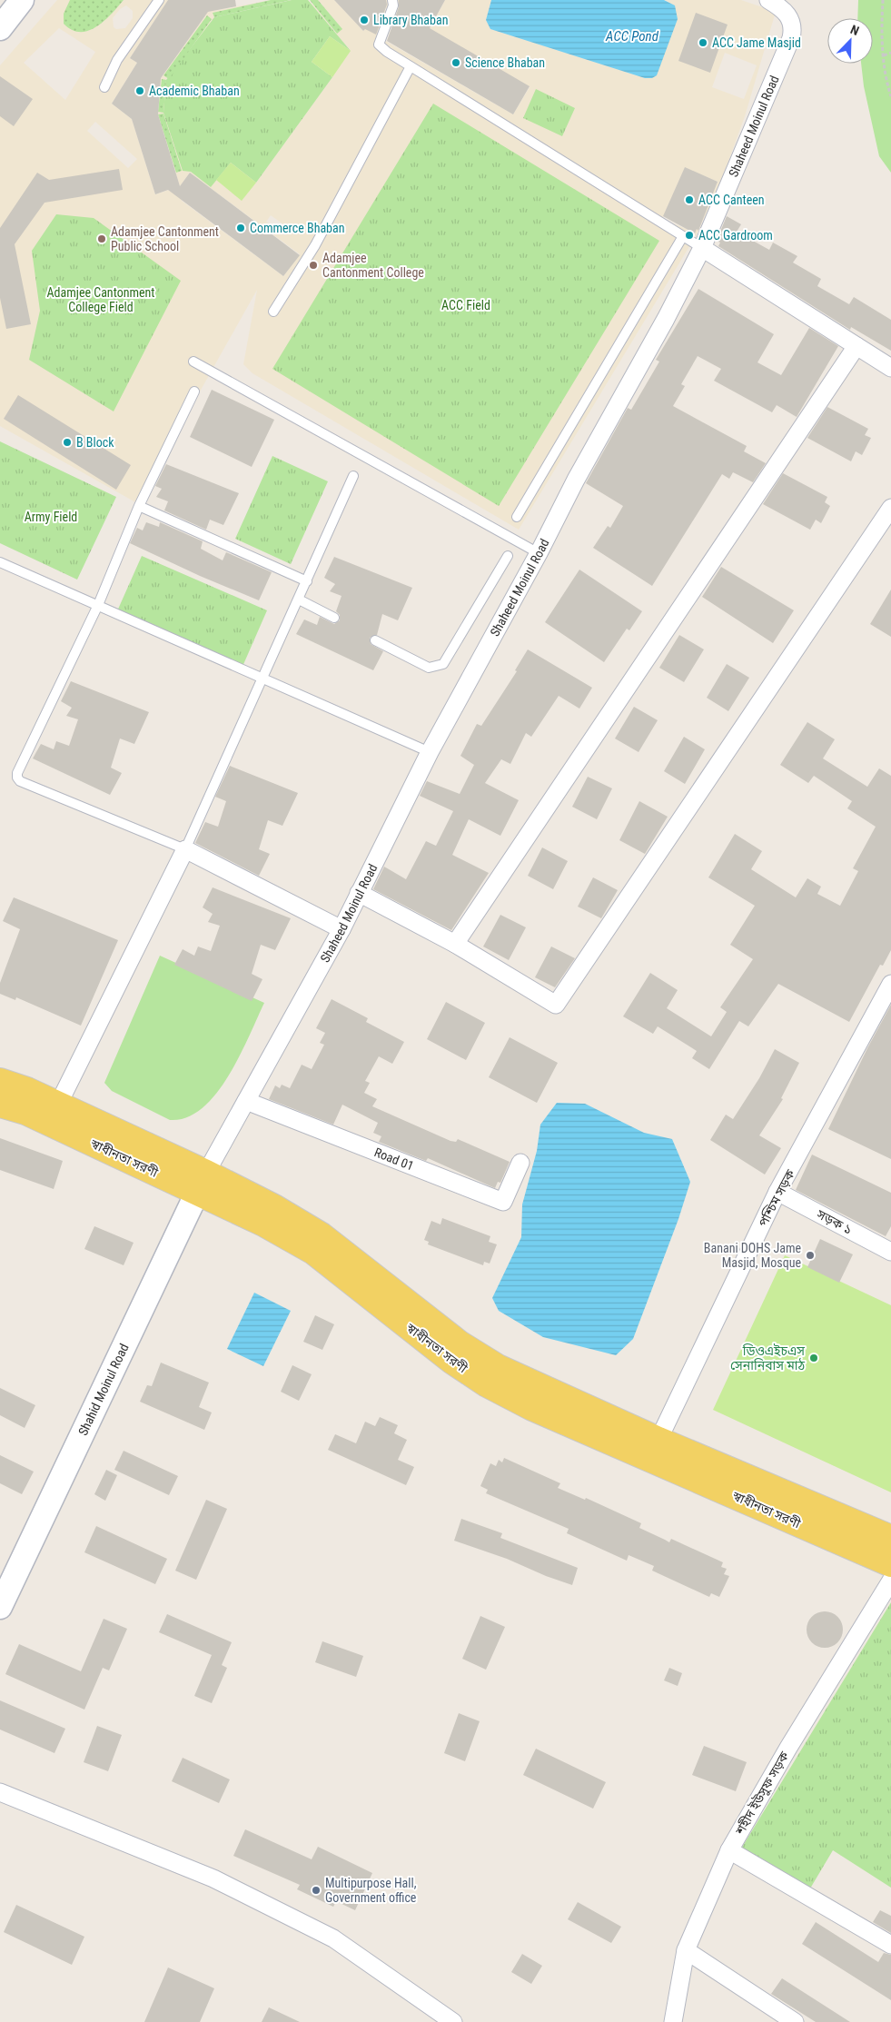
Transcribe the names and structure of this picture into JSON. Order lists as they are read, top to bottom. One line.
{"streets":{"main road":["স্বাধীনতা সরণী"],"street":["Shaheed Moinul Road","Road 01","পশ্চিম সড়ক","সড়ক ১","Shahid Moinul Road","শহীদ ইউসুফ সড়ক"]},"crossings":[["Shaheed Moinul Road","স্বাধীনতা সরণী"],["Shaheed Moinul Road","Road 01"],["Shaheed Moinul Road","Shahid Moinul Road"],["স্বাধীনতা সরণী","পশ্চিম সড়ক"],["স্বাধীনতা সরণী","Shahid Moinul Road"],["পশ্চিম সড়ক","সড়ক ১"]],"water":["ACC Pond"],"parks":["Adamjee Cantonment College Field","ACC Field","Army Field"],"places":["Library Bhaban","ACC Jame Masjid","Science Bhaban","Academic Bhaban","ACC Canteen","Commerce Bhaban","ACC Gardroom","Adamjee Cantonment Public School","Adamjee Cantonment College","B Block","Banani DOHS Jame Masjid, Mosque","ডিওএইচএস সেনানিবাস মাঠ","Multipurpose Hall, Government office"],"north":"top right"}
